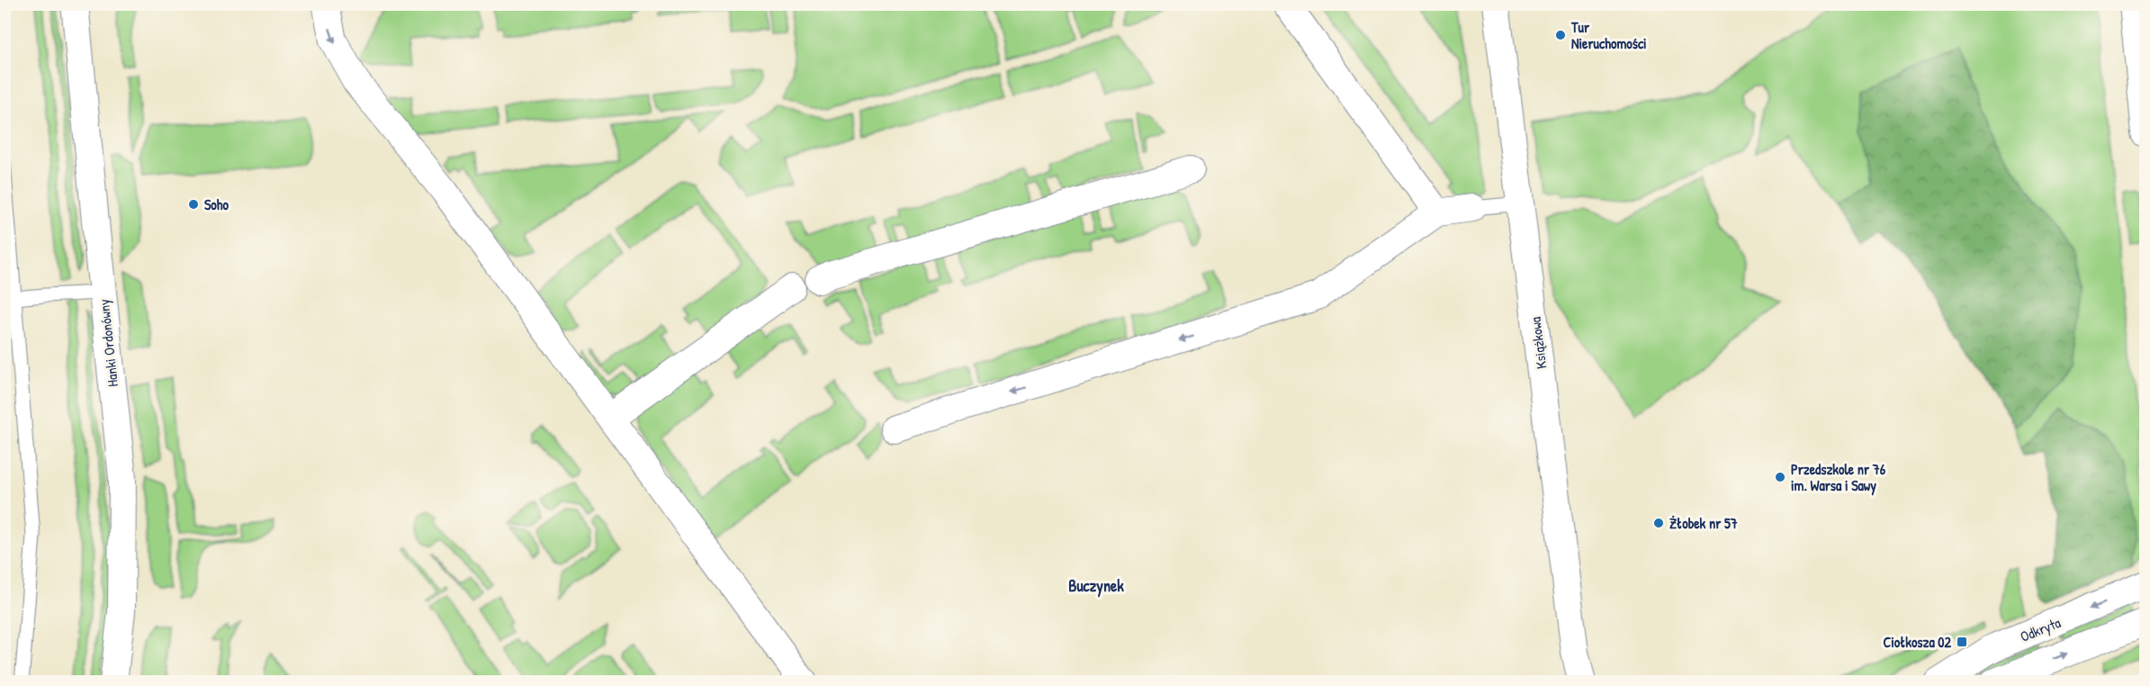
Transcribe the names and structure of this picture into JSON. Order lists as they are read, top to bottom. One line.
{"streets":{"street":["Hanki Ordonówny","Książkowa","Odkryta"]},"districts":["Buczynek"],"places":{"other":["Tur Nieruchomości","Soho","Przedszkole nr 76 im. Warsa i Sawy","Żłobek nr 57"],"transit":["Ciołkosza 02"]}}
